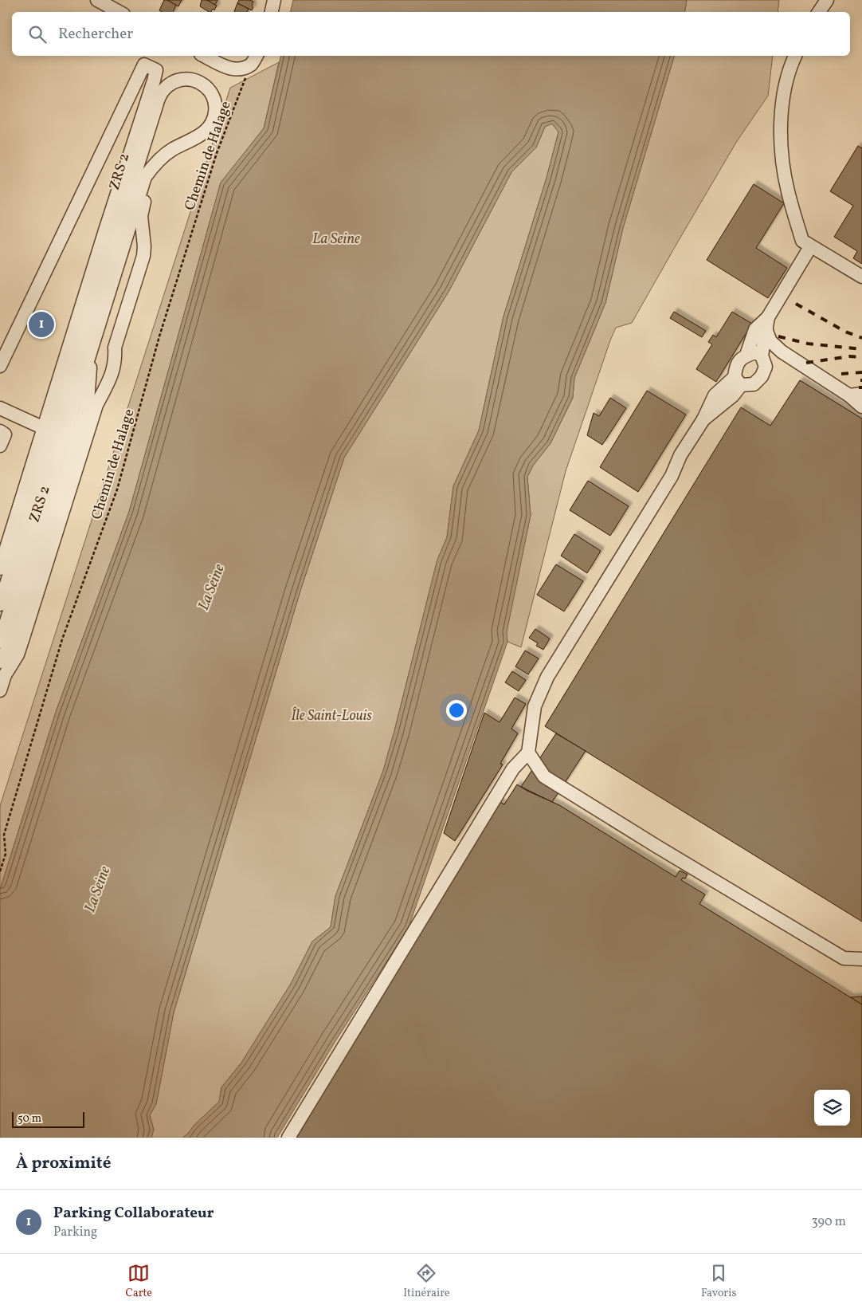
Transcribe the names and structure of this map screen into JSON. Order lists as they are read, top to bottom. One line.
{"streets":{"street":["ZRS 2"],"path":["Chemin de Halage"]},"water":["La Seine"],"parks":["Île Saint-Louis"],"scale_bar":"50 m","page":{"search":"Rechercher","pins":"1","scale":"50 m","heading":"À proximité","list":[{"mark":"1","name":"Parking Collaborateur","note":"Parking","value":"390 m"}],"nav":["Carte","Itinéraire","Favoris"]}}
